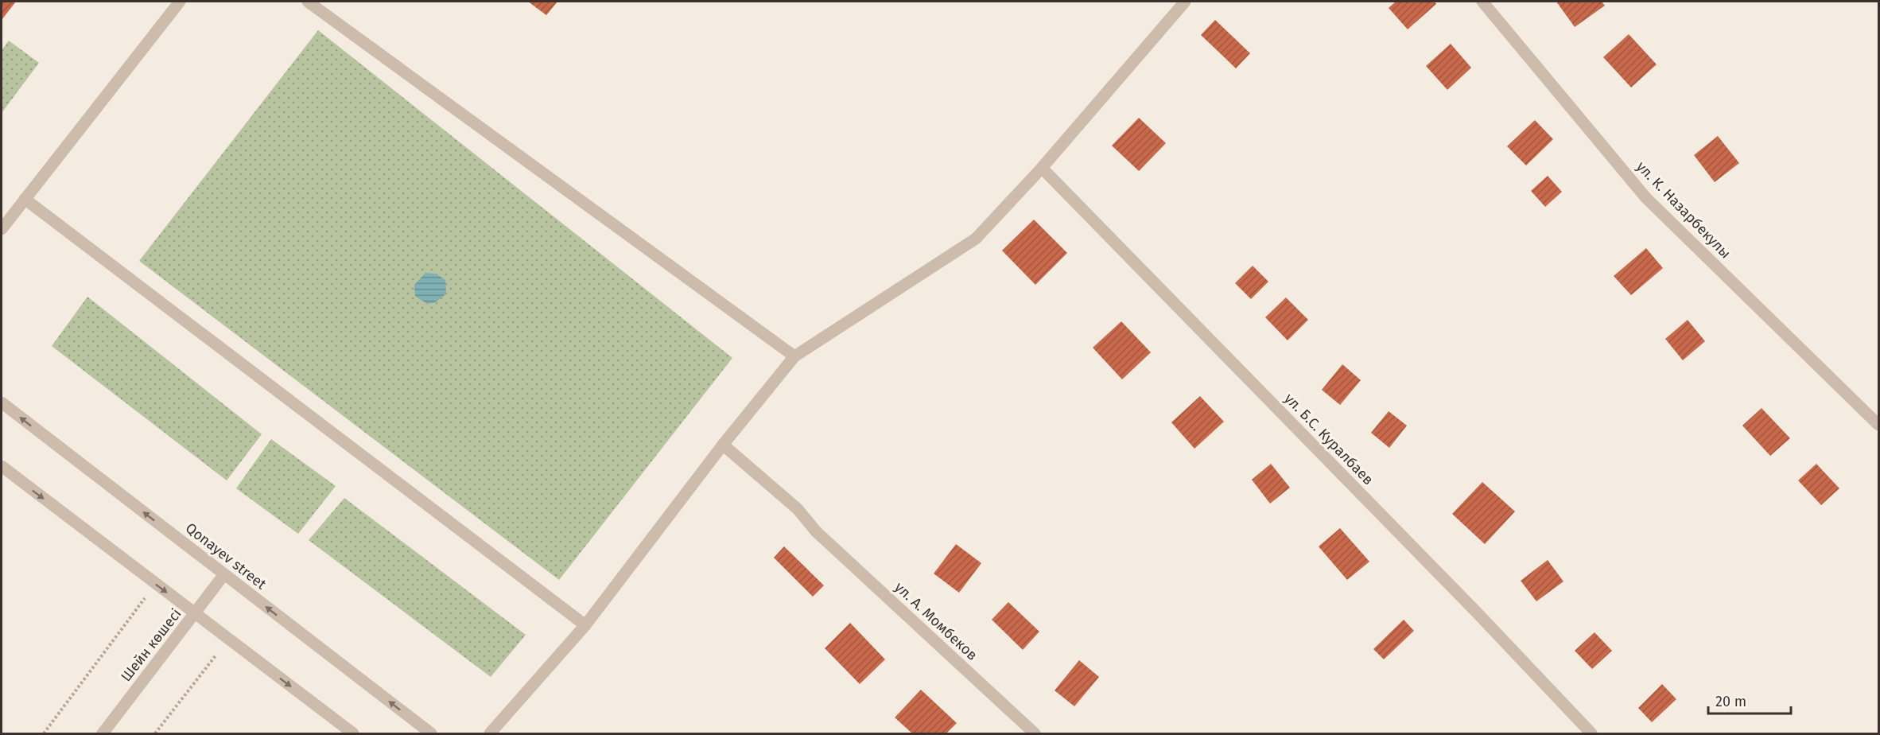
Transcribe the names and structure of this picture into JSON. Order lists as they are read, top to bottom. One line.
{"streets":{"street":["ул. К. Назарбекулы","ул. Б.С. Куралбаев","Qonayev street","ул. А. Момбеков","Шейн көшесі"]},"crossings":[["Qonayev street","Шейн көшесі"]],"scale_bar":"20 m"}
